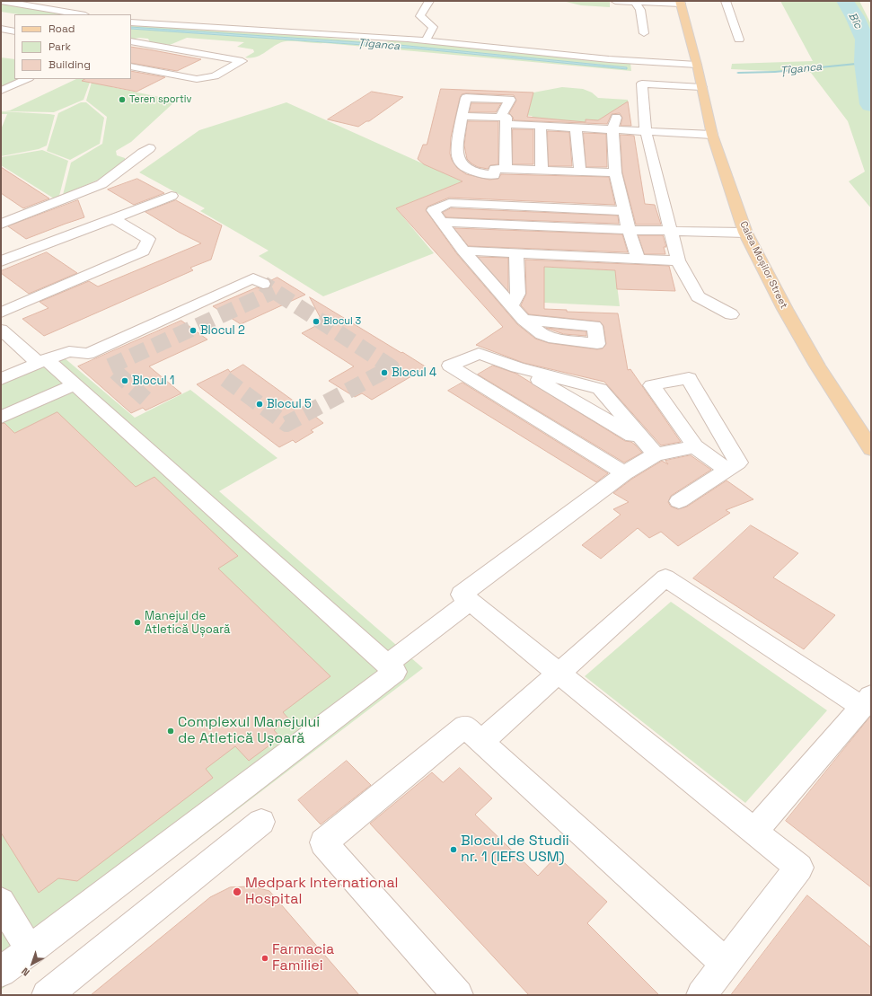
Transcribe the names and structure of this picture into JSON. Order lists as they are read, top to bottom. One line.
{"streets":{"main road":["Calea Moșilor Street"]},"water":["Bîc","Țîganca"],"places":["Teren sportiv","Blocul 3","Blocul 2","Blocul 4","Blocul 1","Blocul 5","Manejul de Atletică Ușoară","Complexul Manejului de Atletică Ușoară","Blocul de Studii nr. 1 (IEFS USM)","Medpark International Hospital","Farmacia Familiei"],"legend":["Road","Park","Building"],"north":"bottom left"}
